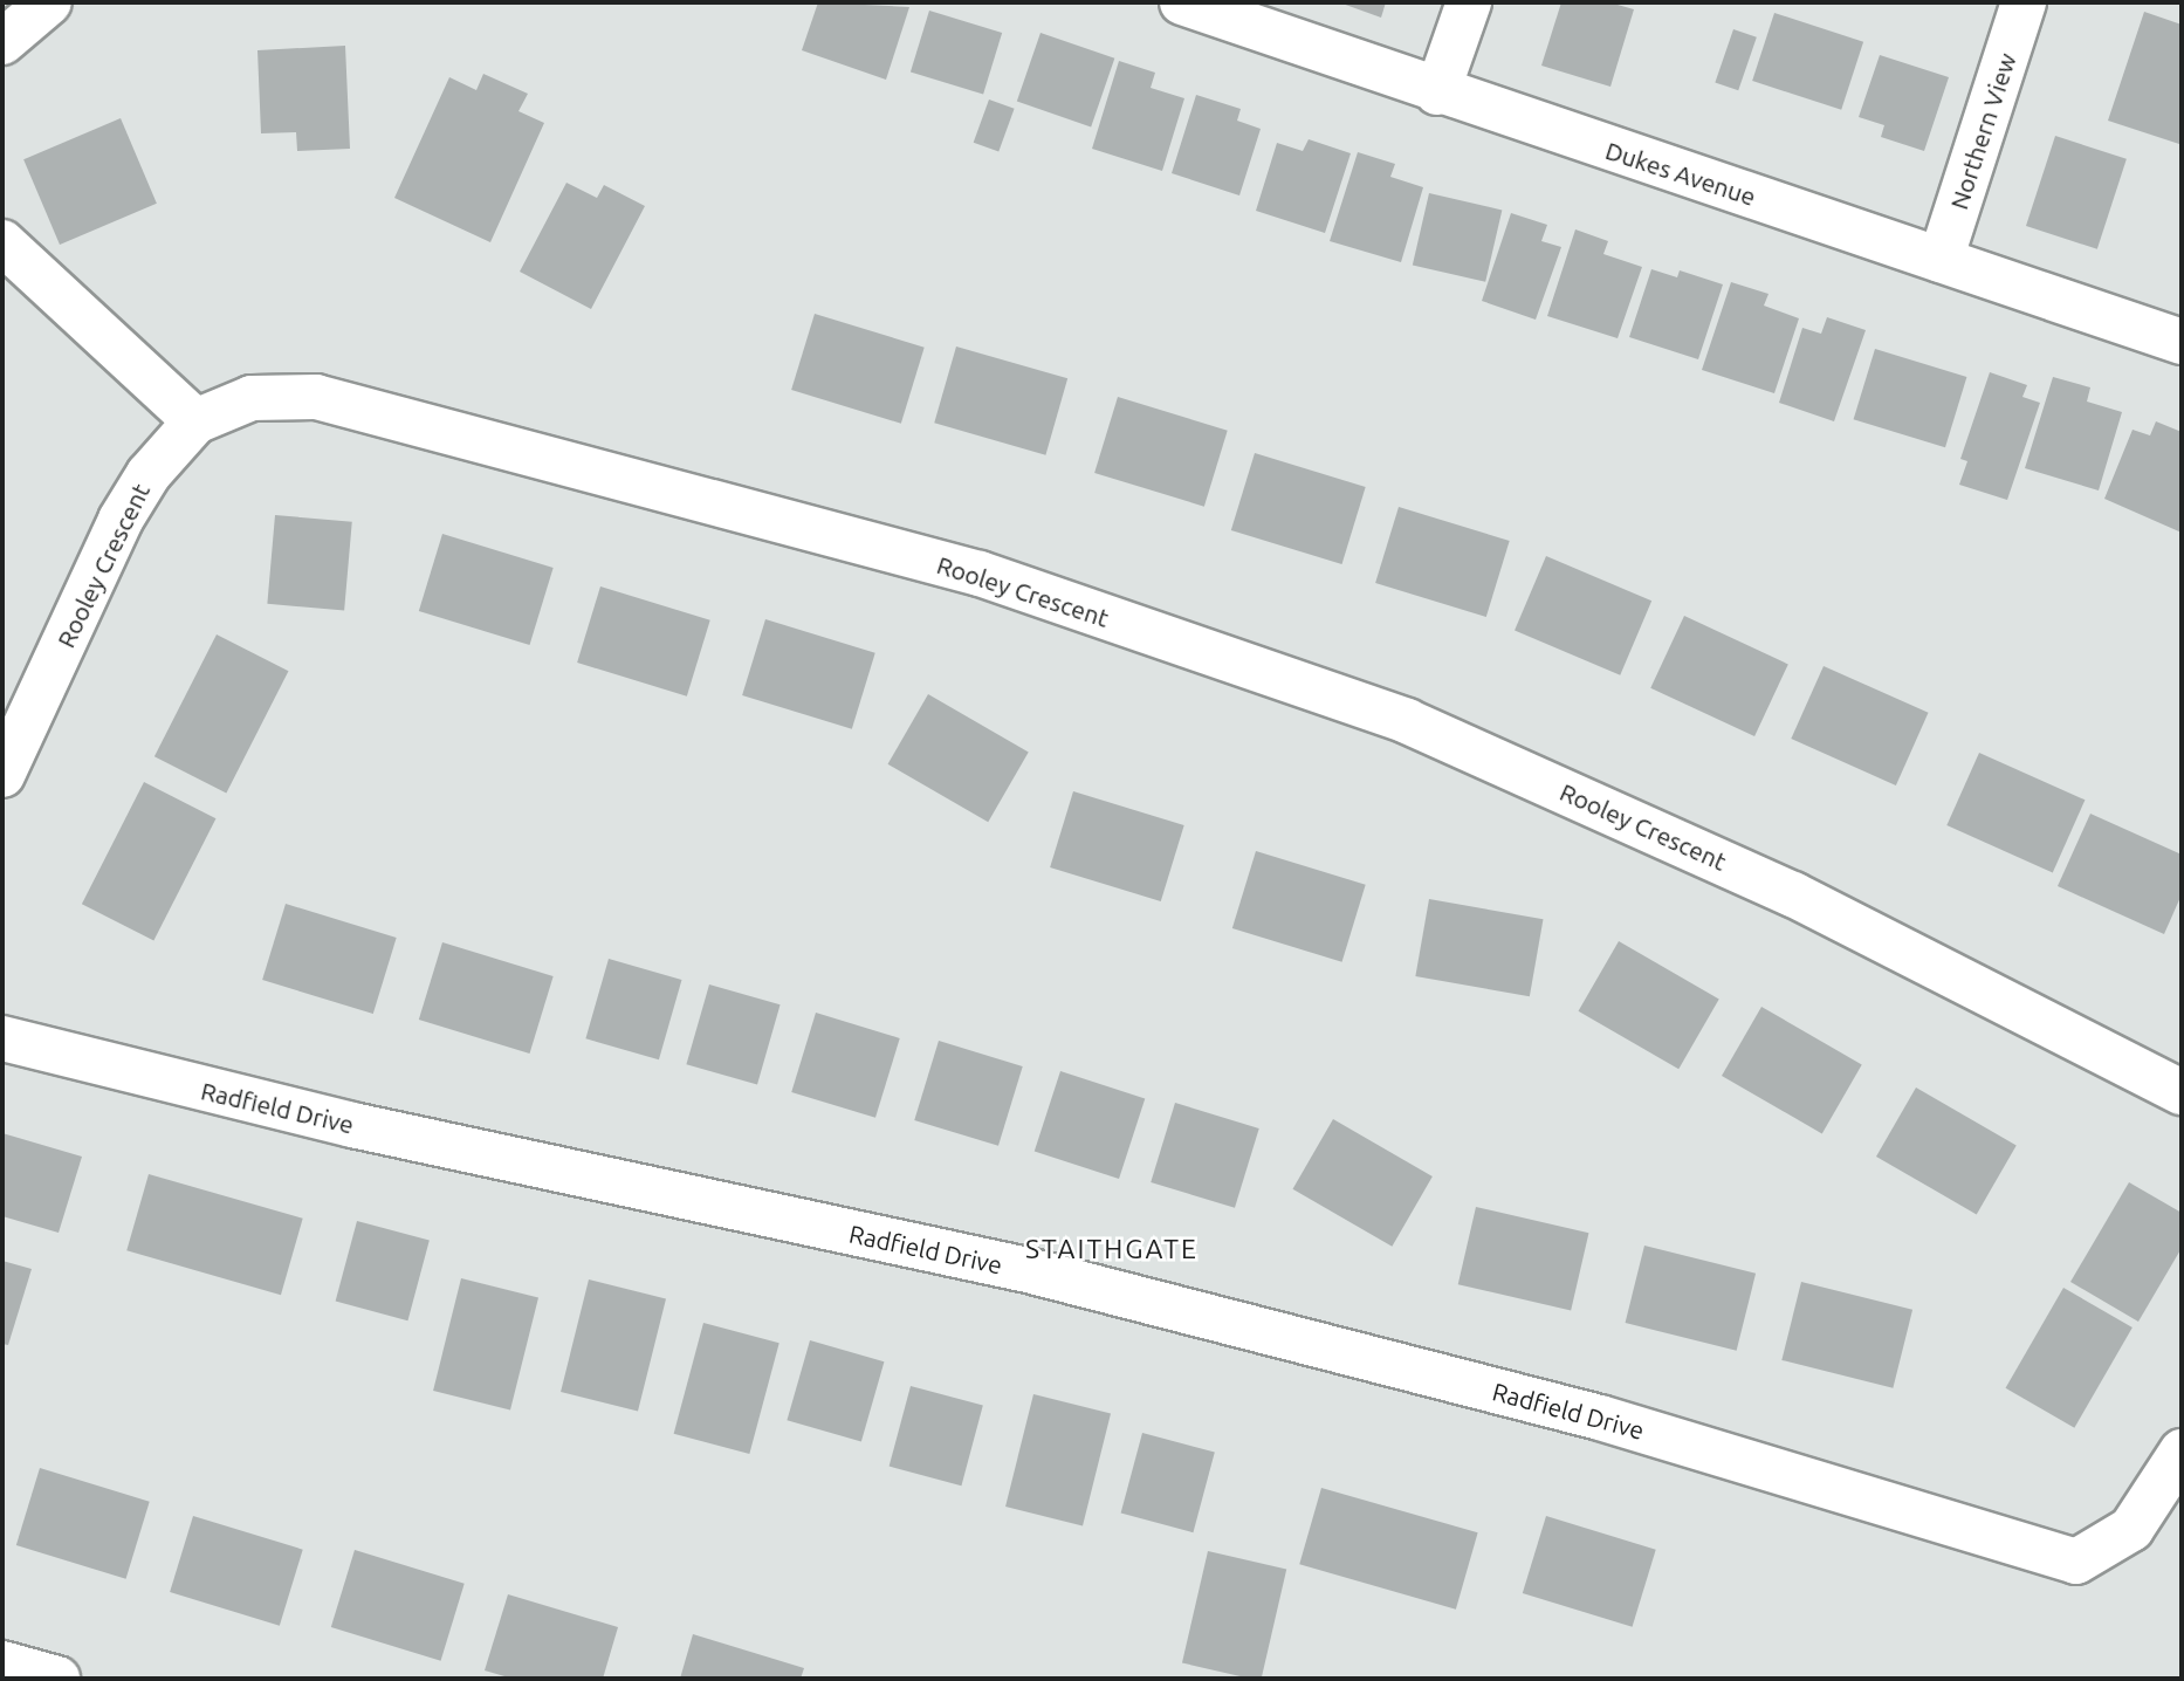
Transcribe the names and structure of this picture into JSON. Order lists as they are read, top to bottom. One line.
{"streets":{"street":["Northern View","Dukes Avenue","Rooley Crescent","Radfield Drive"]},"crossings":[["Northern View","Dukes Avenue"]],"districts":["STAITHGATE"]}
